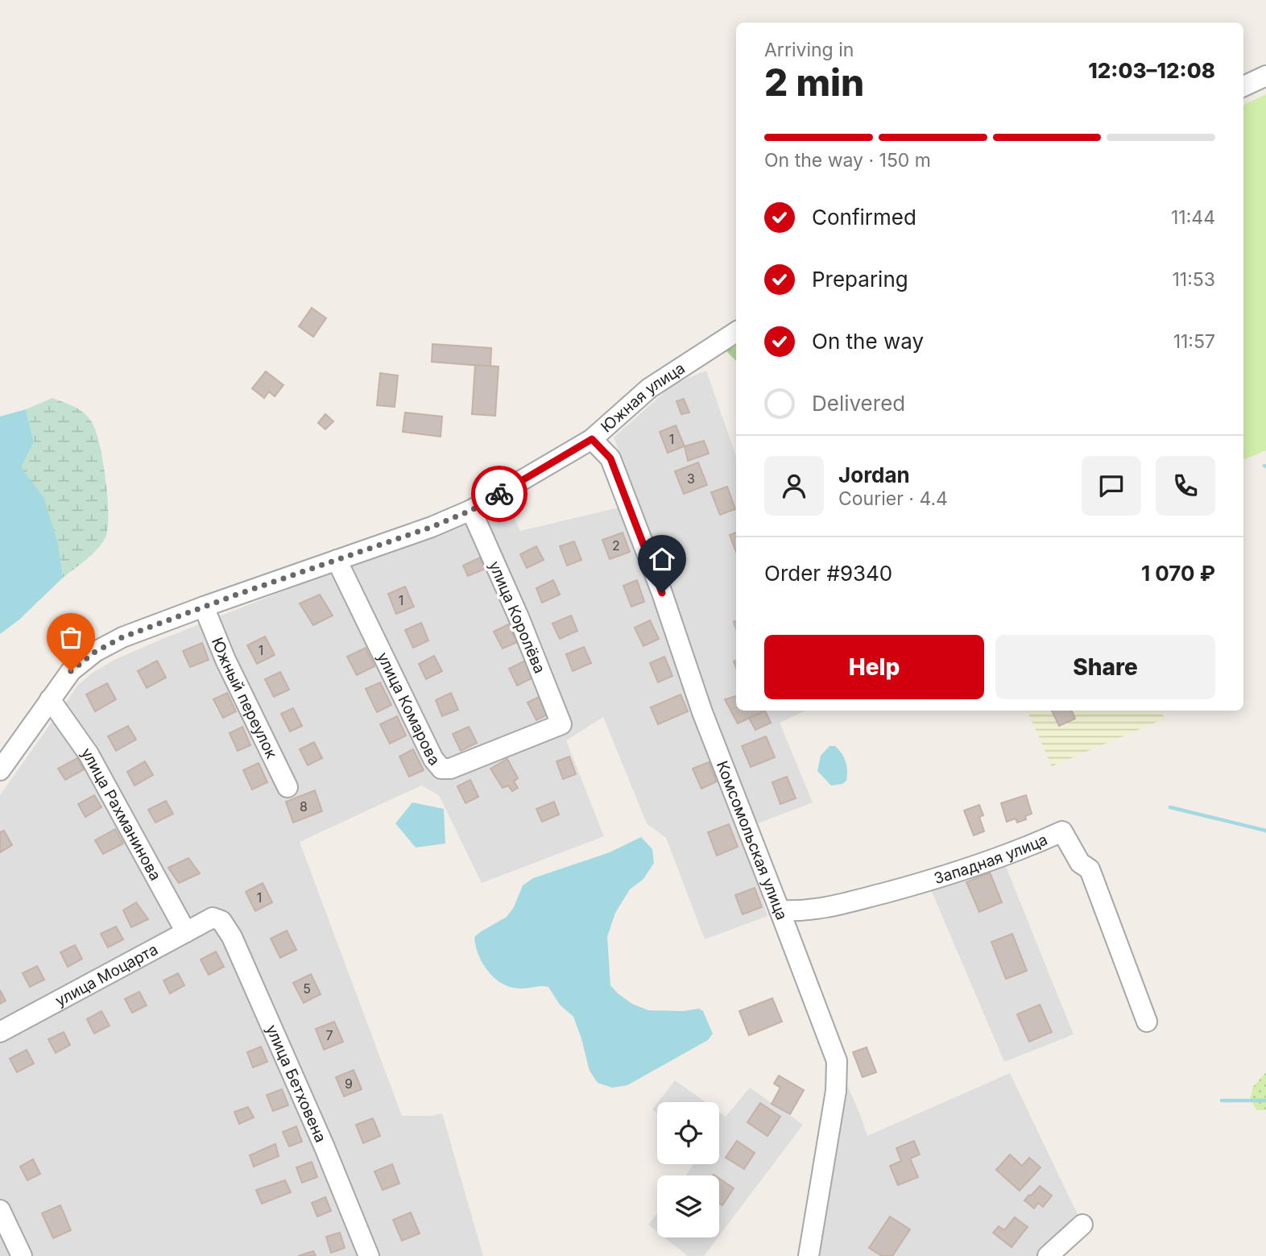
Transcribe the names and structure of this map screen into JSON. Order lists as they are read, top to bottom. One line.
{"streets":{"street":["Южная улица","улица Королёва","Южный переулок","улица Комарова","улица Рахманинова","Комсомольская улица","Западная улица","улица Моцарта","улица Бетховена"]},"crossings":[["Южная улица","улица Королёва"],["Южная улица","Южный переулок"],["Южная улица","улица Комарова"],["Южная улица","улица Рахманинова"],["Южная улица","Комсомольская улица"],["улица Королёва","улица Комарова"],["улица Рахманинова","улица Моцарта"],["Комсомольская улица","Западная улица"],["улица Моцарта","улица Бетховена"]],"house_numbers":["1","3","2","1","1","8","1","5","7","9"],"page":{"heading":["2 min","Arriving in","12:03–12:08"],"panel":["Jordan","Courier · 4.4","Order #9340","1 070 ₽"],"bar":"On the way · 150 m","list":[["Confirmed","11:44"],["Preparing","11:53"],["On the way","11:57"],"Delivered"],"buttons":["Help","Share"]}}
